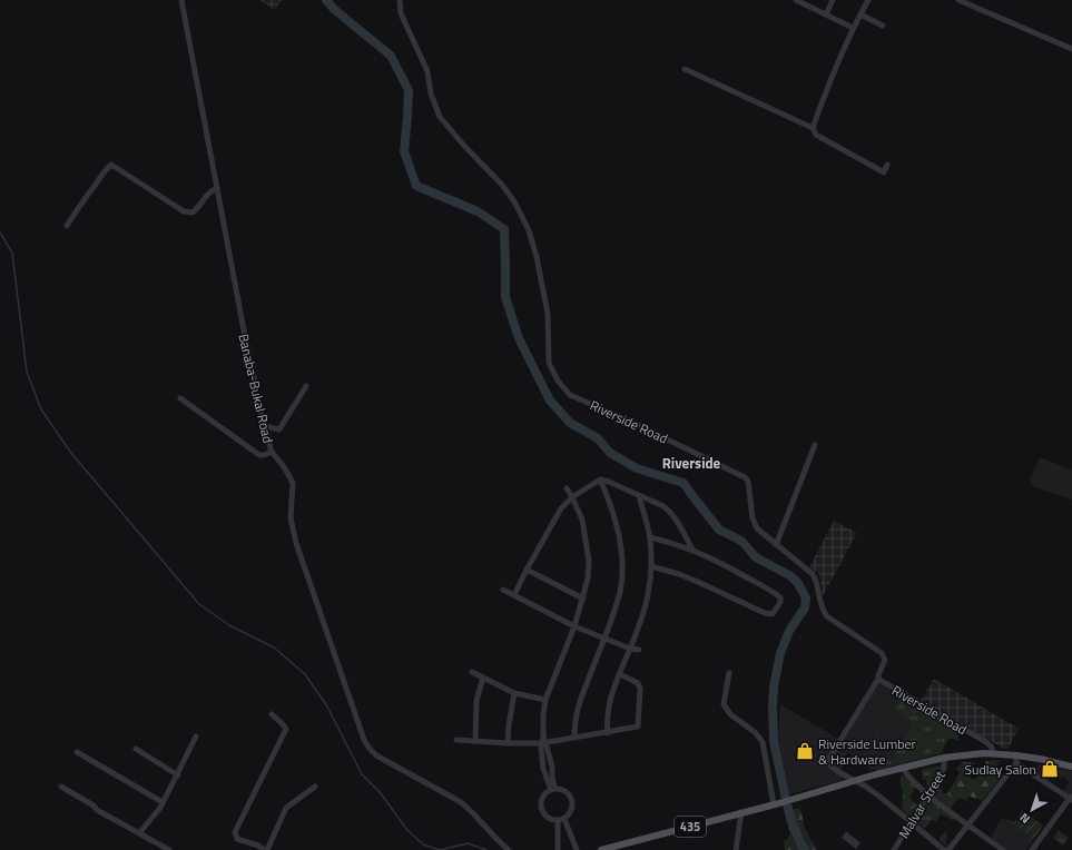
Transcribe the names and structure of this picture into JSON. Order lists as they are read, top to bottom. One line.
{"streets":{"main road":["435"],"street":["Banaba-Bukal Road","Riverside Road","Malvar Street"]},"crossings":[["Riverside Road","435"],["Malvar Street","435"]],"districts":["Riverside"],"places":{"shop":["Riverside Lumber & Hardware","Sudlay Salon"]},"north":"bottom left"}
